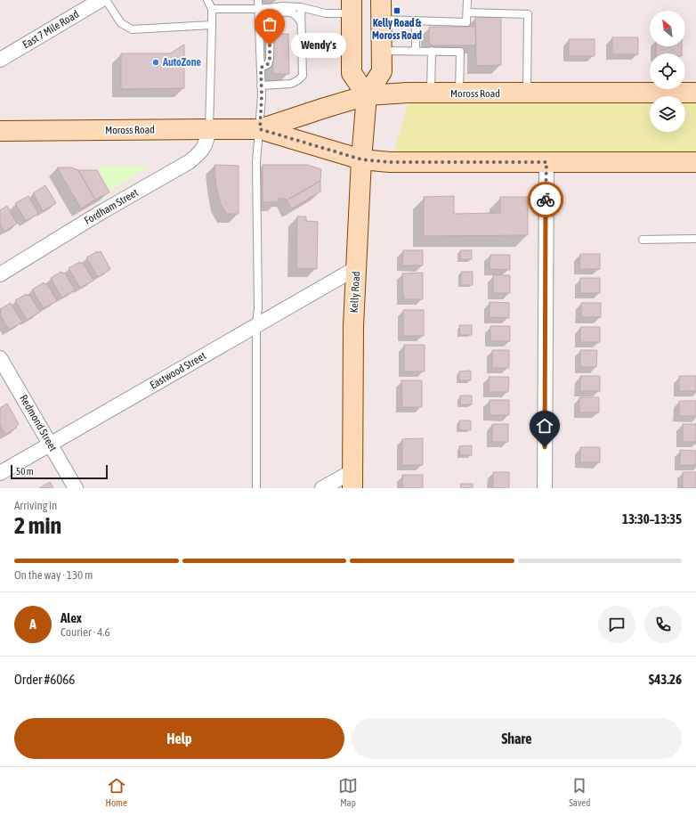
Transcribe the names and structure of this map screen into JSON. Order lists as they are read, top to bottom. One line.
{"streets":{"main road":["Moross Road","Kelly Road"],"street":["East 7 Mile Road","Fordham Street","Eastwood Street","Redmond Street"]},"crossings":[["Moross Road","Fordham Street"],["Moross Road","Kelly Road"],["Kelly Road","Eastwood Street"],["Eastwood Street","Redmond Street"]],"places":{"transit":["Kelly Road & Moross Road"],"other":["Wendy's","AutoZone"]},"scale_bar":"50 m","north":"top left","page":{"bubble":"Wendy's","scale":"50 m","heading":["2 min","Arriving in","13:30–13:35"],"panel":["Alex","Courier · 4.6","Order #6066","$43.26"],"bar":"On the way · 130 m","round":"A","buttons":["Help","Share"],"tabs":["Home","Map","Saved"]}}
